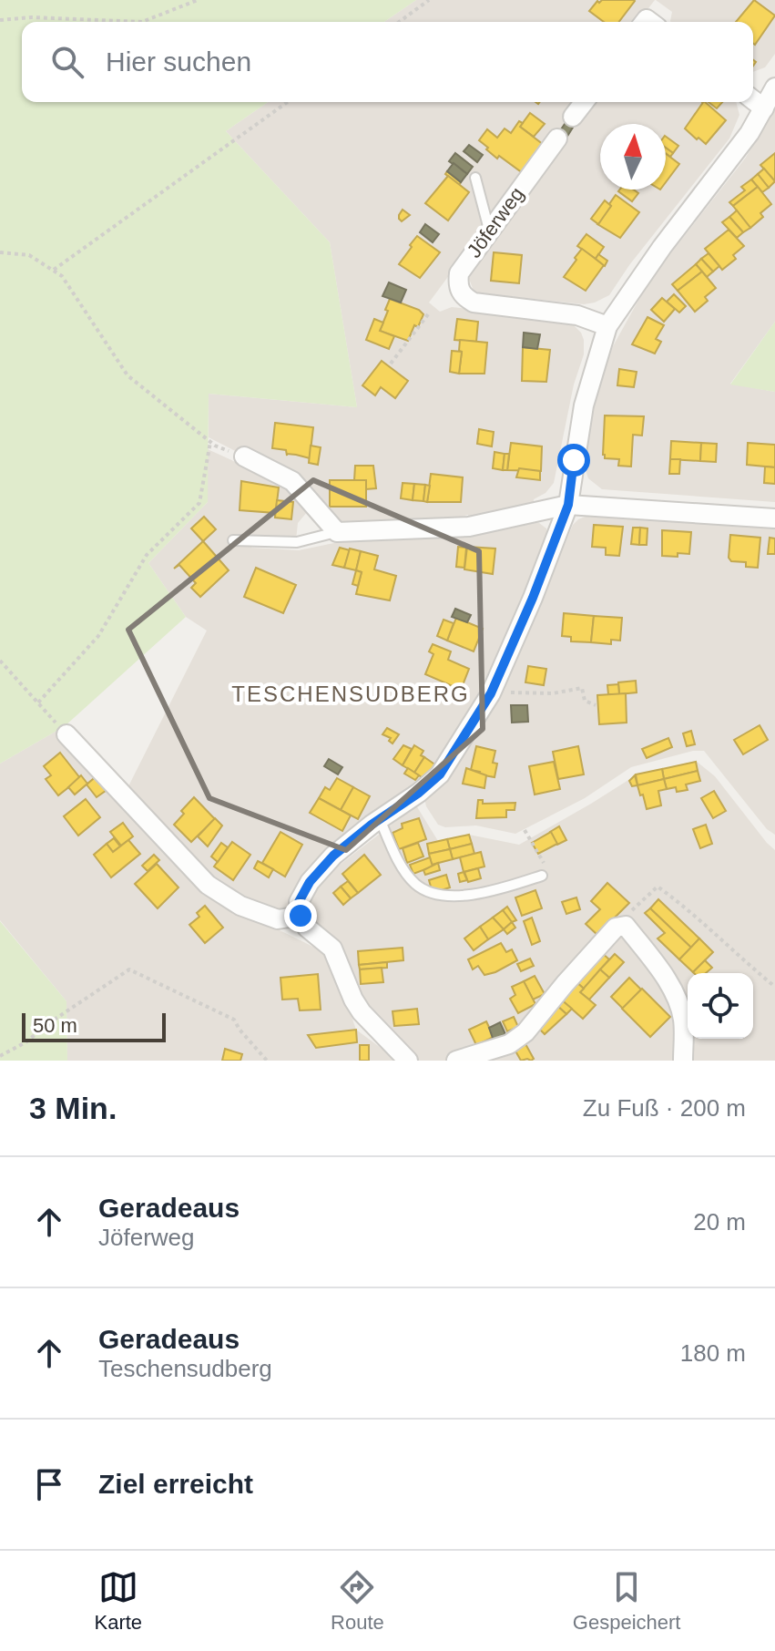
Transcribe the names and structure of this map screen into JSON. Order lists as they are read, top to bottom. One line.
{"streets":{"street":["Jöferweg"]},"districts":["TESCHENSUDBERG"],"scale_bar":"50 m","north":"top","page":{"search":"Hier suchen","scale":"50 m","heading":["3 Min.","Zu Fuß · 200 m"],"list":[["Geradeaus","Jöferweg","20 m"],["Geradeaus","Teschensudberg","180 m"],"Ziel erreicht"],"nav":["Karte","Route","Gespeichert"]}}
